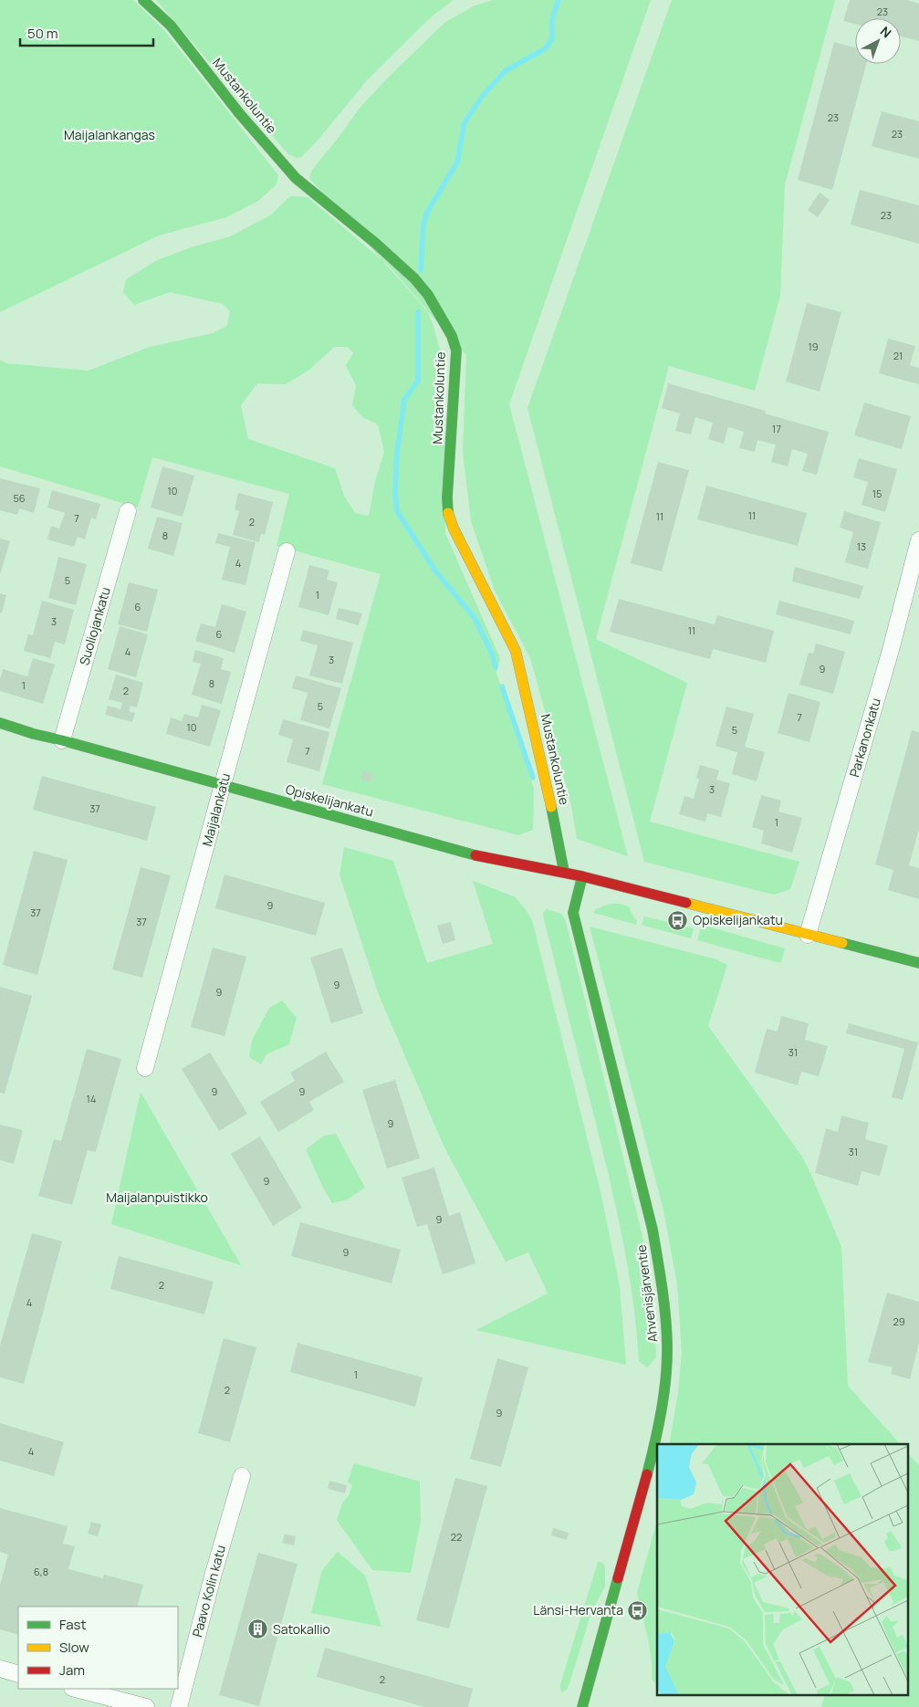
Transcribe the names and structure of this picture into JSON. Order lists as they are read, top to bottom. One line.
{"streets":{"street":["Mustankoluntie","Suoliojankatu","Parkanonkatu","Opiskelijankatu","Maijalankatu","Ahvenisjärventie","Paavo Kolin katu"]},"crossings":[["Mustankoluntie","Opiskelijankatu"],["Suoliojankatu","Opiskelijankatu"],["Parkanonkatu","Opiskelijankatu"],["Opiskelijankatu","Maijalankatu"],["Opiskelijankatu","Ahvenisjärventie"]],"parks":["Maijalankangas","Maijalanpuistikko"],"places":{"bus stop":["Opiskelijankatu","Länsi-Hervanta"],"building":["Satokallio"]},"house_numbers":["23","23","23","23","19","21","17","10","15","56","11","11","7","2","8","13","4","5","1","6","3","11","6","4","3","9","8","1","2","5","7","10","5","7","3","37","1","9","37","37","9","9","31","9","9","14","9","31","9","9","9","2","4","29","1","2","9","4","22","6,8","2"],"legend":["Fast","Slow","Jam"],"scale_bar":"50 m","north":"top right"}
